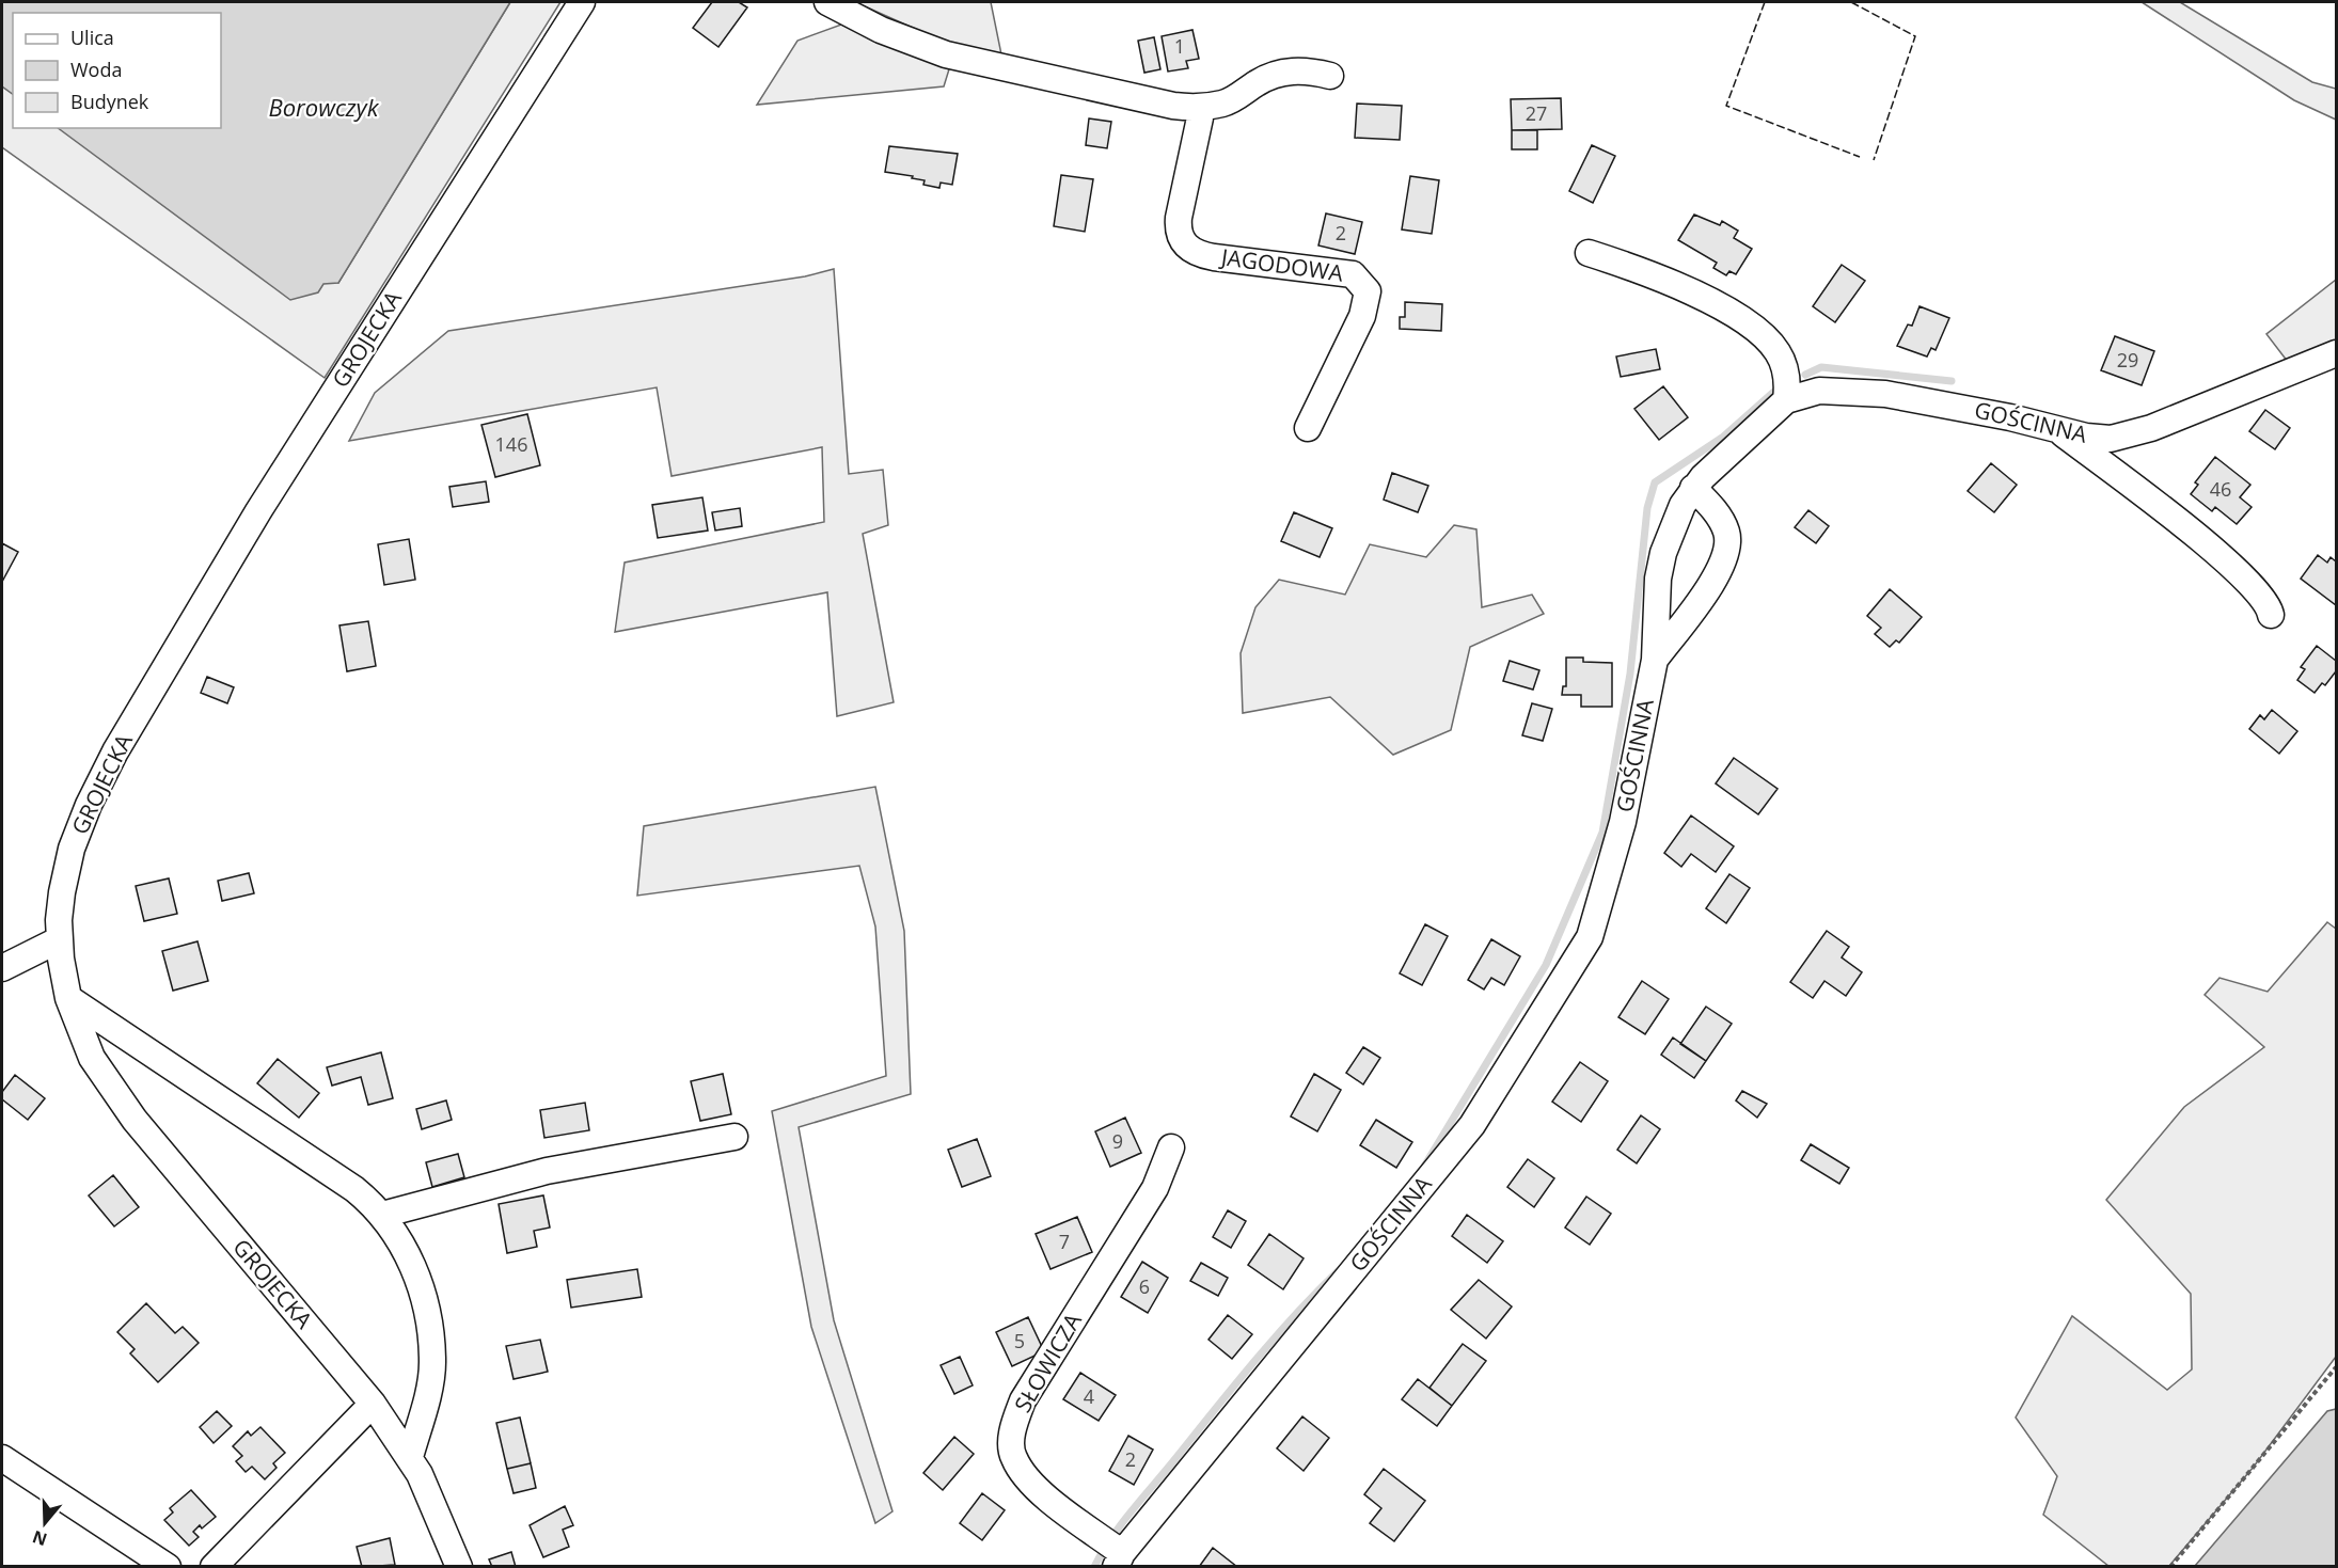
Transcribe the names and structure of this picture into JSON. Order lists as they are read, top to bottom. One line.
{"streets":{"street":["JAGODOWA","GROJECKA","GOŚCINNA","SŁOWICZA"]},"crossings":[["GOŚCINNA","SŁOWICZA"]],"water":["Borowczyk"],"house_numbers":["1","27","2","29","146","46","9","7","6","5","4","2"],"legend":["Ulica","Woda","Budynek"],"north":"bottom"}
